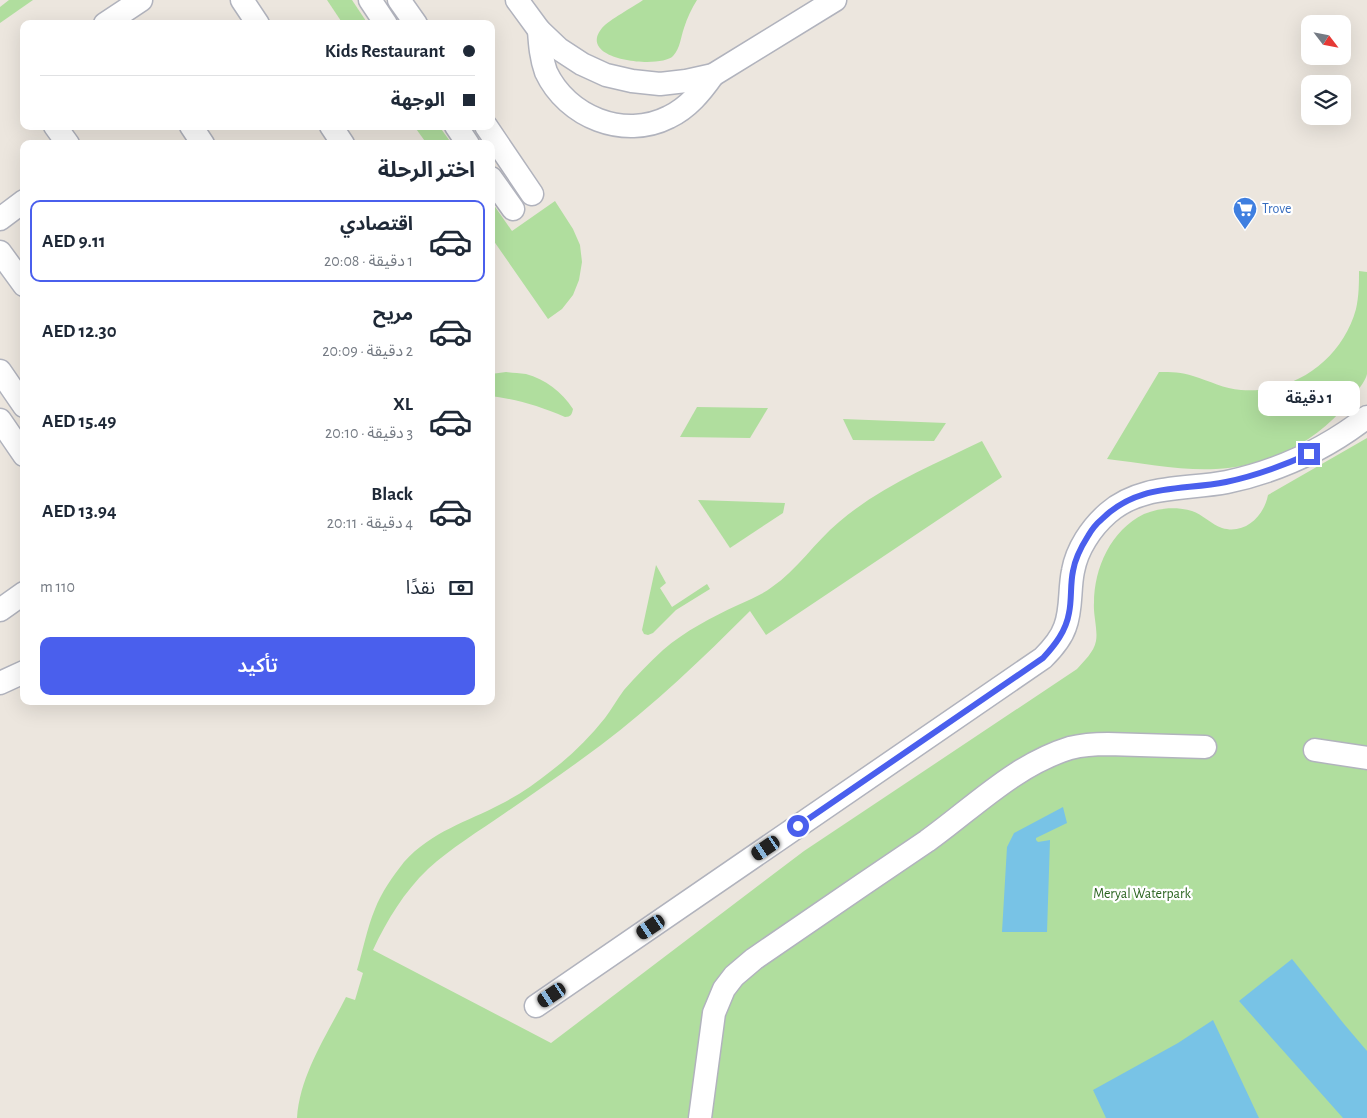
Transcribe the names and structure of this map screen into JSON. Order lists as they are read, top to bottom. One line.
{"parks":["Meryal Waterpark"],"places":{"supermarket":["Trove"]},"north":"bottom right","page":{"banner":["Kids Restaurant","الوجهة"],"heading":"اختر الرحلة","list":[{"name":"اقتصادي","note":"1 دقيقة · 20:08","value":"AED 9.11"},{"name":"مريح","note":"2 دقيقة · 20:09","value":"AED 12.30"},{"name":"XL","note":"3 دقيقة · 20:10","value":"AED 15.49"},{"name":"Black","note":"4 دقيقة · 20:11","value":"AED 13.94"}],"bubble":"1 دقيقة","pay":["نقدًا","110 m"],"buttons":"تأكيد"}}
